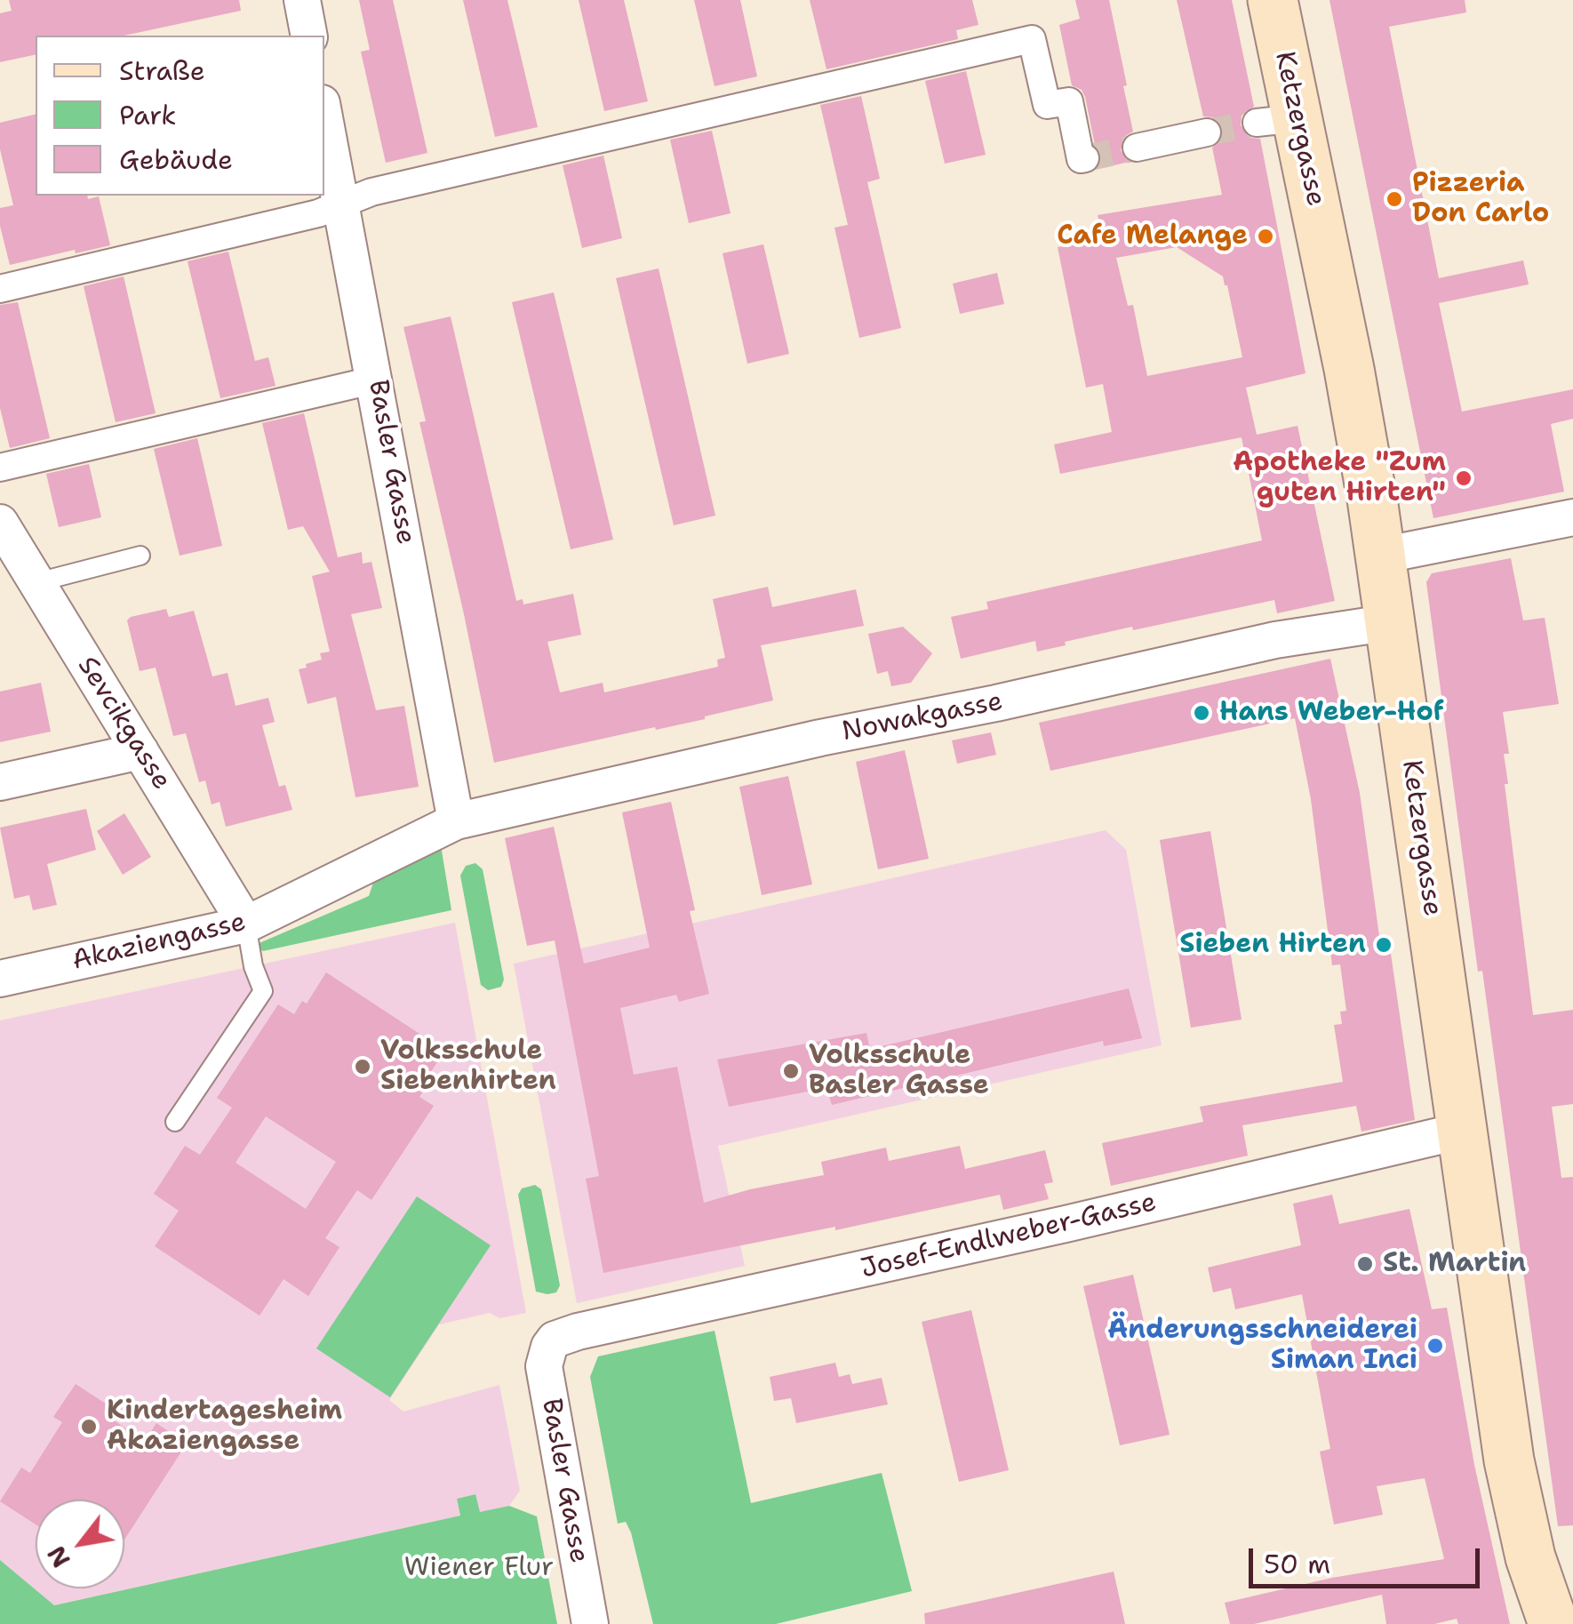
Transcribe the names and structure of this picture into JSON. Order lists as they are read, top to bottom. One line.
{"streets":{"main road":["Ketzergasse"],"street":["Basler Gasse","Nowakgasse","Sevcikgasse","Akaziengasse","Josef-Endlweber-Gasse"]},"crossings":[["Ketzergasse","Nowakgasse"],["Ketzergasse","Josef-Endlweber-Gasse"],["Basler Gasse","Nowakgasse"],["Basler Gasse","Akaziengasse"],["Basler Gasse","Josef-Endlweber-Gasse"],["Nowakgasse","Akaziengasse"],["Sevcikgasse","Akaziengasse"]],"parks":["Wiener Flur"],"places":["Pizzeria Don Carlo","Cafe Melange","Apotheke \"Zum guten Hirten\"","Hans Weber-Hof","Sieben Hirten","Volksschule Siebenhirten","Volksschule Basler Gasse","St. Martin","Änderungsschneiderei Siman Inci","Kindertagesheim Akaziengasse"],"legend":["Straße","Park","Gebäude"],"scale_bar":"50 m","north":"bottom left"}
